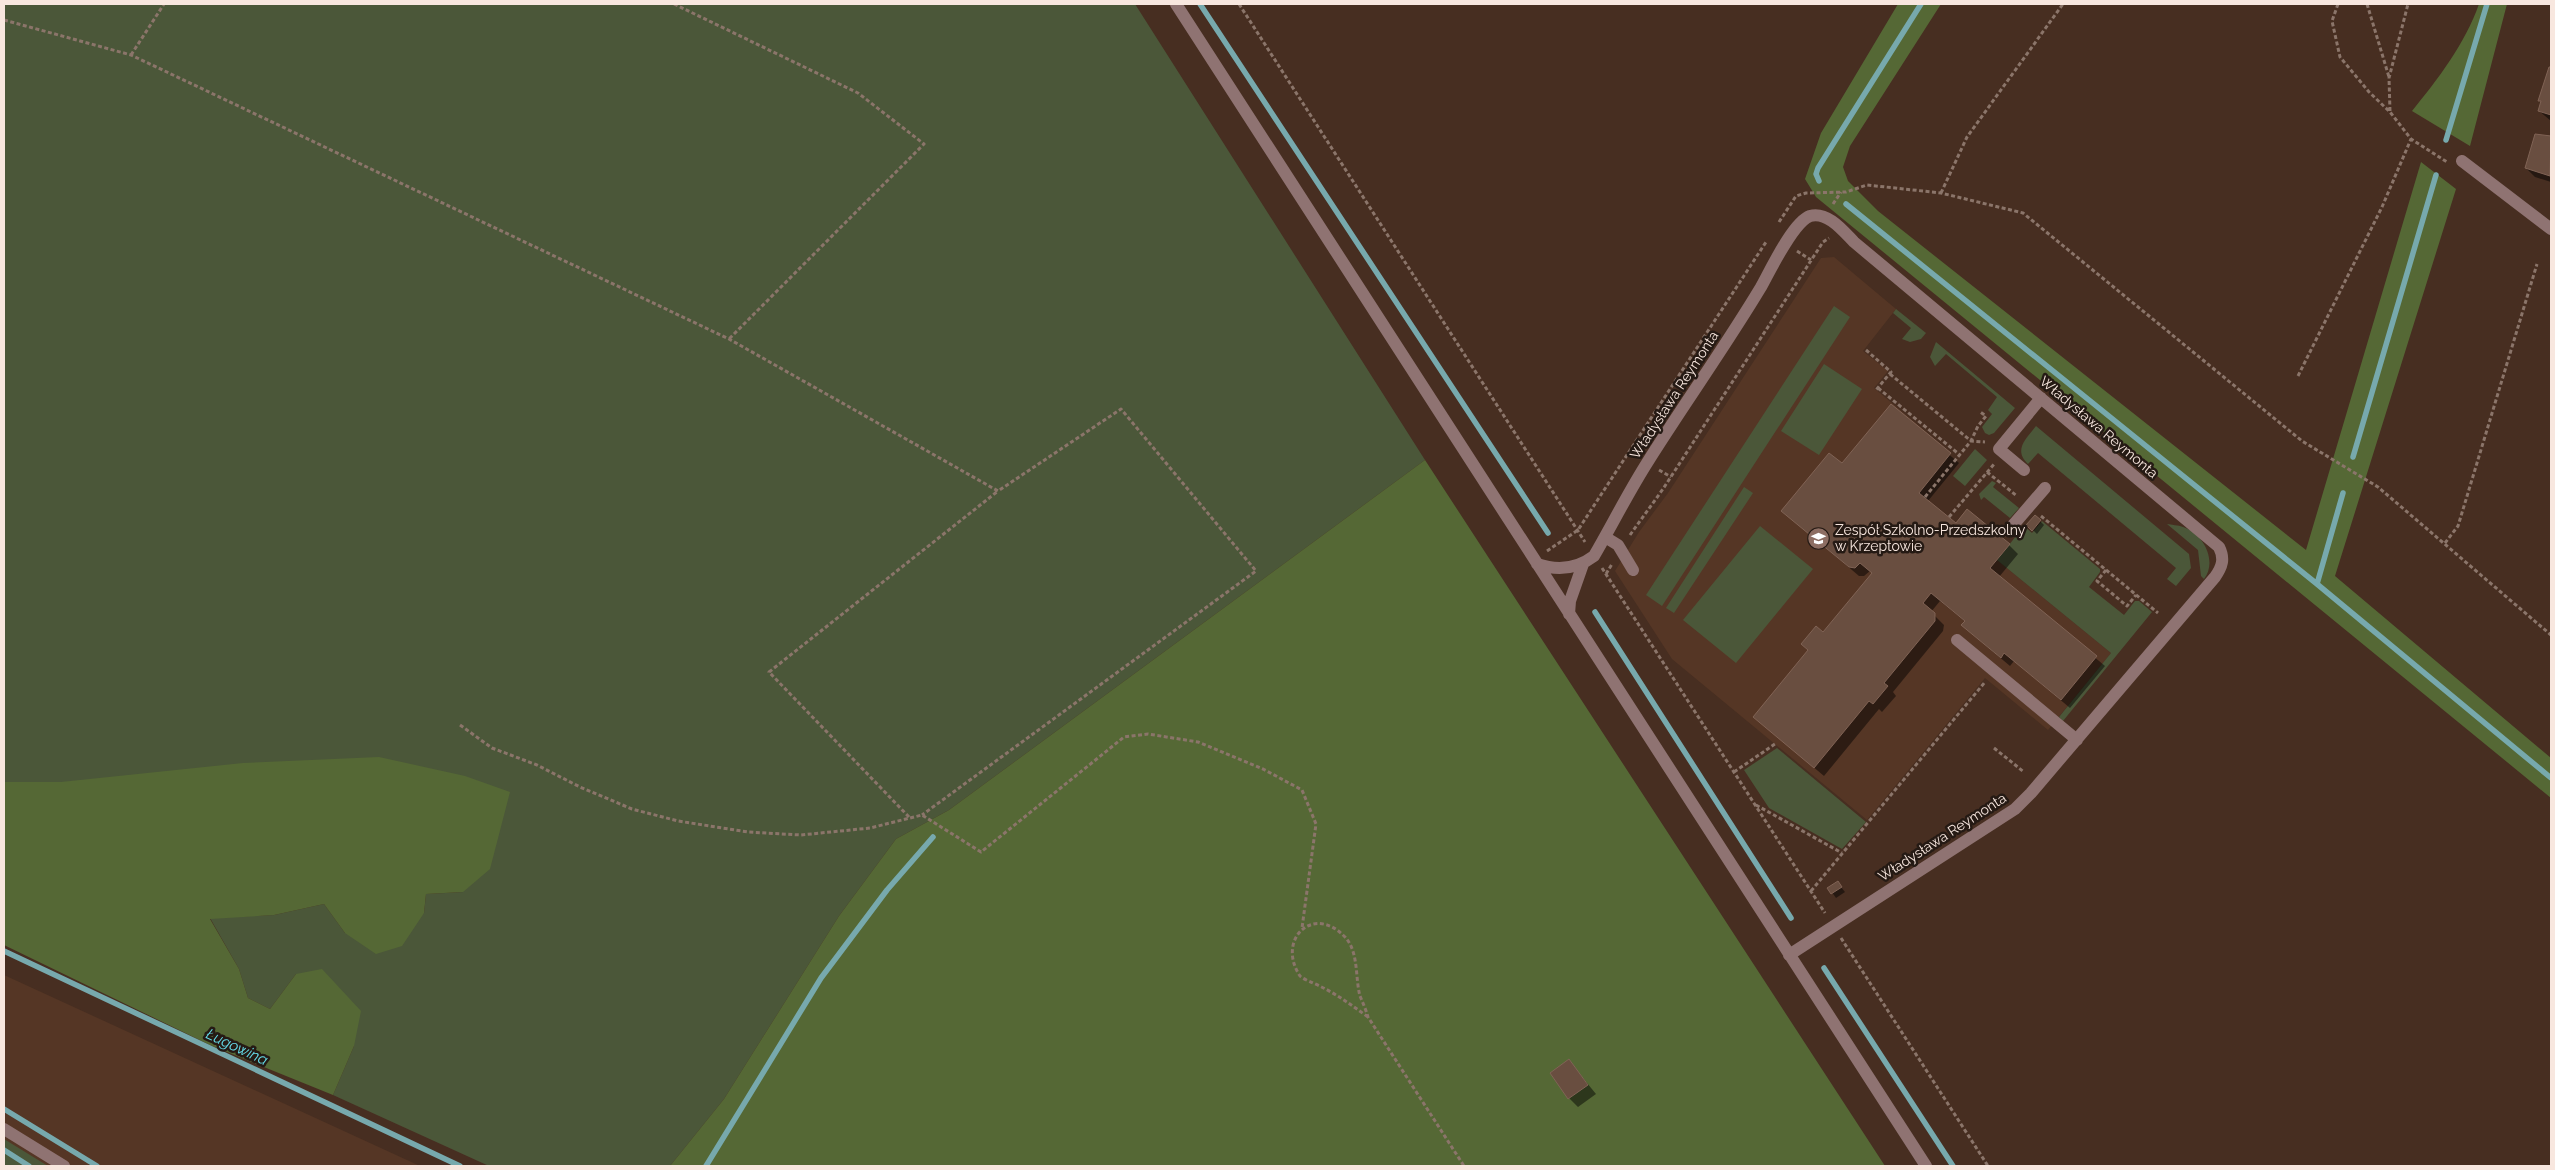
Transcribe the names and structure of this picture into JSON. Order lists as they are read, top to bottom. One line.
{"streets":{"street":["Władysława Reymonta"]},"water":["Ługowina"],"places":{"school or university":["Zespół Szkolno-Przedszkolny w Krzeptowie"]}}
